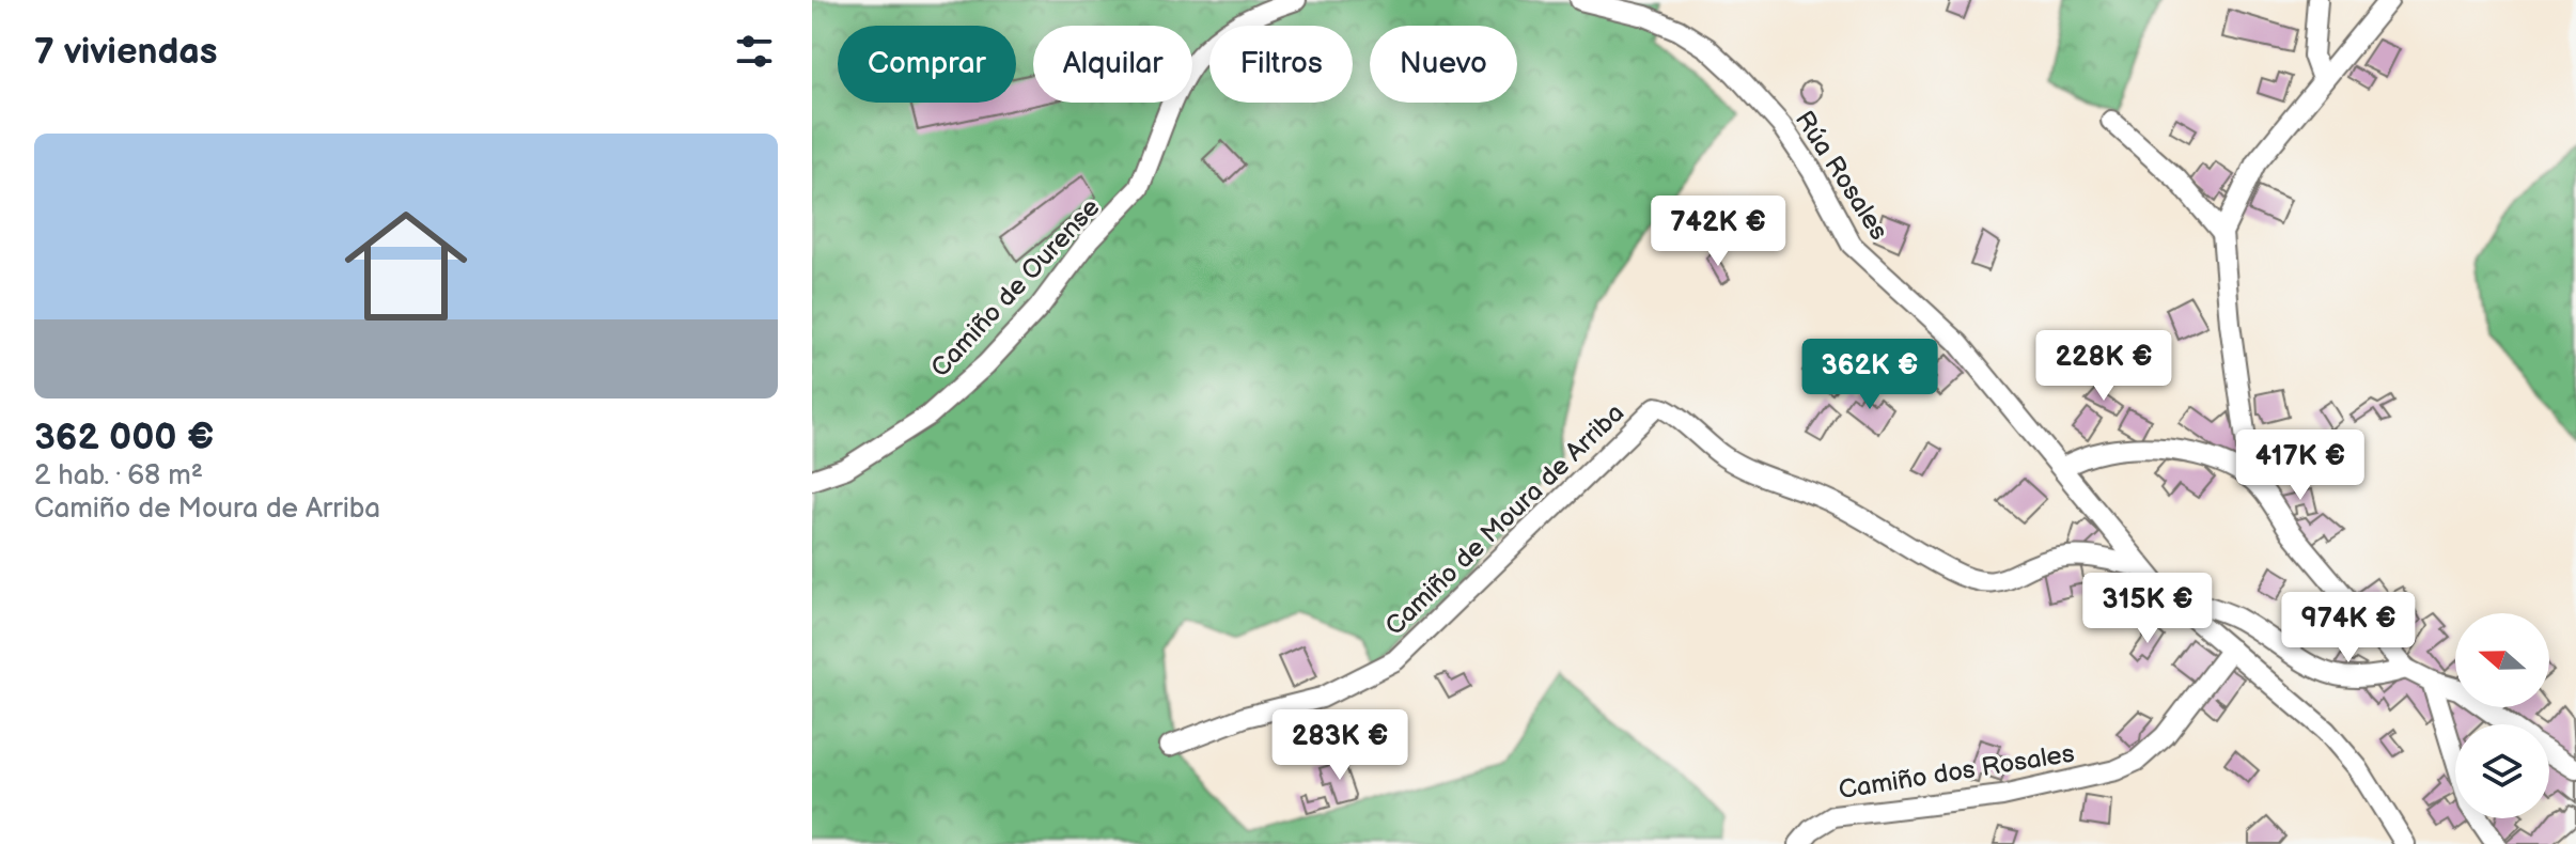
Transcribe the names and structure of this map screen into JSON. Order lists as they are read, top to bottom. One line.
{"streets":{"street":["Rúa Rosales","Camiño de Ourense","Camiño de Moura de Arriba","Camiño dos Rosales"]},"crossings":[["Rúa Rosales","Camiño de Moura de Arriba"],["Rúa Rosales","Camiño dos Rosales"]],"north":"left","page":{"heading":"7 viviendas","chip":["Comprar","Alquilar","Filtros","Nuevo"],"list":[{"name":"362 000 €","note":"2 hab. · 68 m² · Camiño de Moura de Arriba"}],"price":["742K €","228K €","362K €","417K €","315K €","974K €","283K €"]}}
